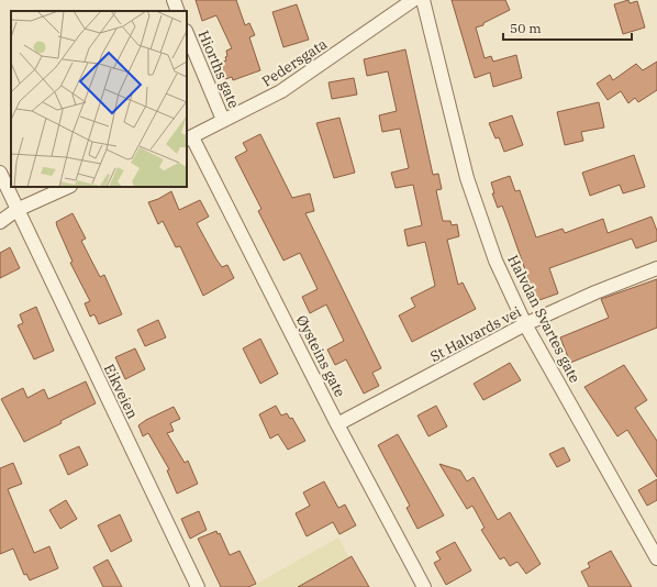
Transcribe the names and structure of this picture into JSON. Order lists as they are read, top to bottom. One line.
{"streets":{"street":["Pedersgata","Hiorths gate","Halvdan Svartes gate","St Halvards vei","Øysteins gate","Eikveien"]},"crossings":[["Pedersgata","Hiorths gate"],["Pedersgata","Øysteins gate"],["Halvdan Svartes gate","St Halvards vei"],["St Halvards vei","Øysteins gate"]],"scale_bar":"50 m"}
